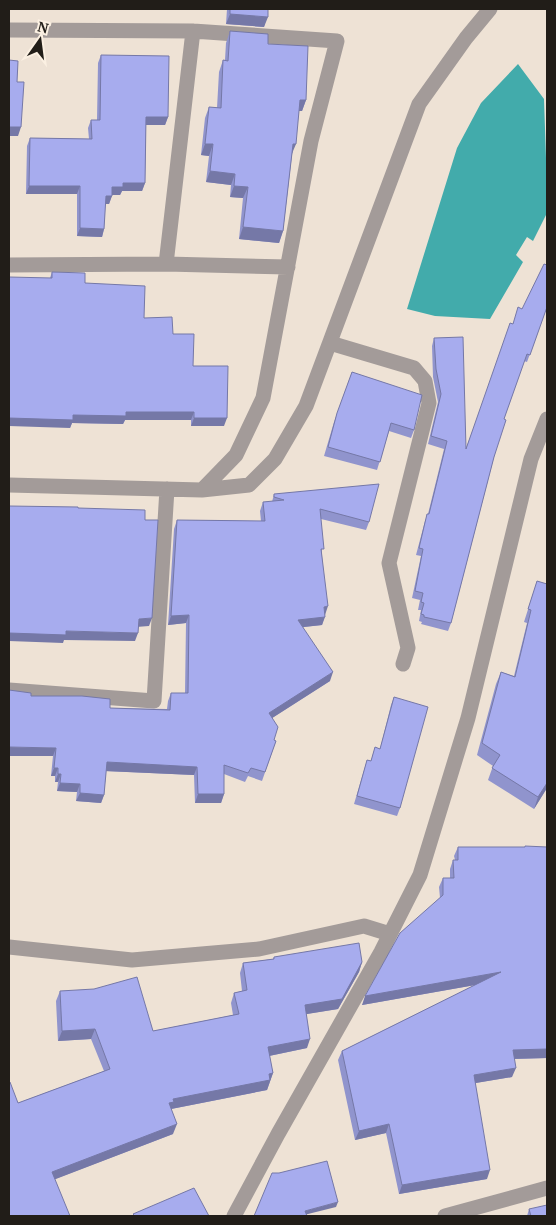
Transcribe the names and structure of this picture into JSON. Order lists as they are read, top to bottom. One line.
{"north":"top"}
